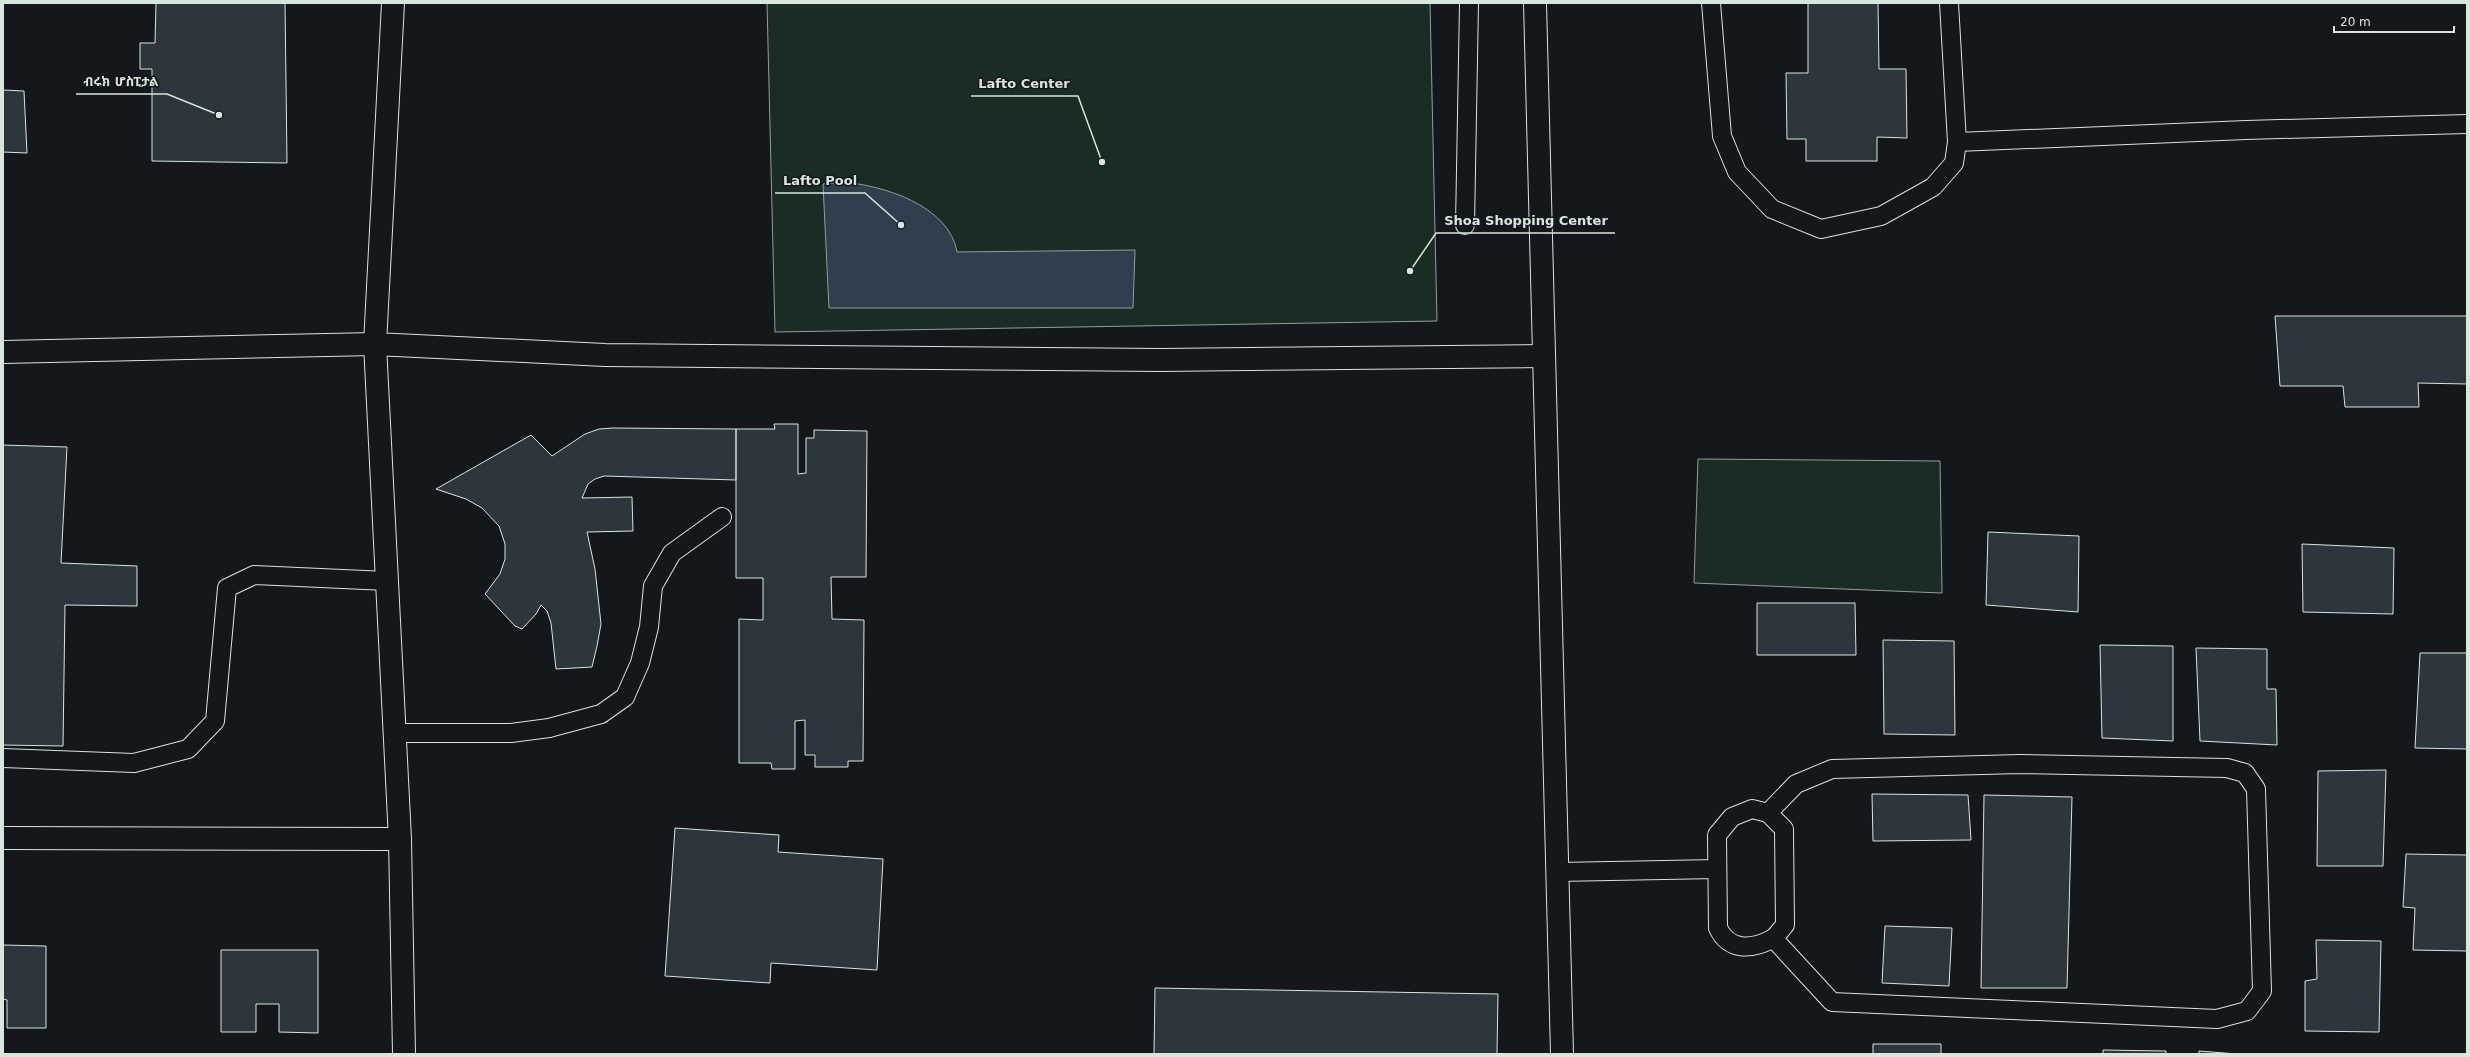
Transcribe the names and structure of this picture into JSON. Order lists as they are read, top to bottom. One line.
{"places":["ብሩክ ሆስፒታል","Lafto Center","Lafto Pool","Shoa Shopping Center"],"scale_bar":"20 m"}
